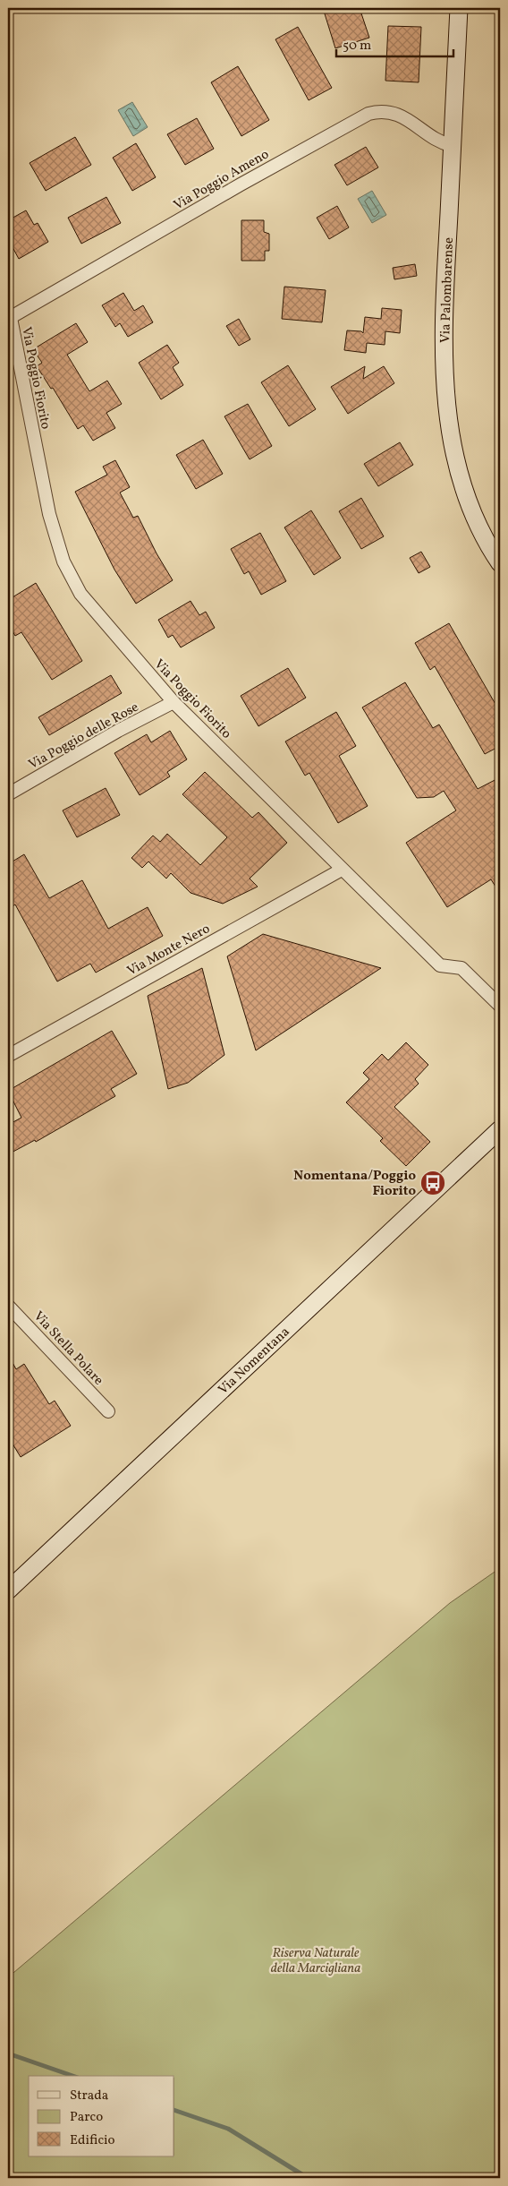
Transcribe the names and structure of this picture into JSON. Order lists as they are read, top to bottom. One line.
{"streets":{"street":["Via Poggio Ameno","Via Palombarense","Via Poggio Fiorito","Via Poggio delle Rose","Via Monte Nero","Via Stella Polare","Via Nomentana"]},"crossings":[["Via Poggio Ameno","Via Palombarense"],["Via Poggio Ameno","Via Poggio Fiorito"],["Via Poggio Fiorito","Via Poggio delle Rose"],["Via Poggio Fiorito","Via Monte Nero"]],"parks":["Riserva Naturale della Marcigliana"],"places":{"bus stop":["Nomentana/Poggio Fiorito"]},"legend":["Strada","Parco","Edificio"],"scale_bar":"50 m"}
